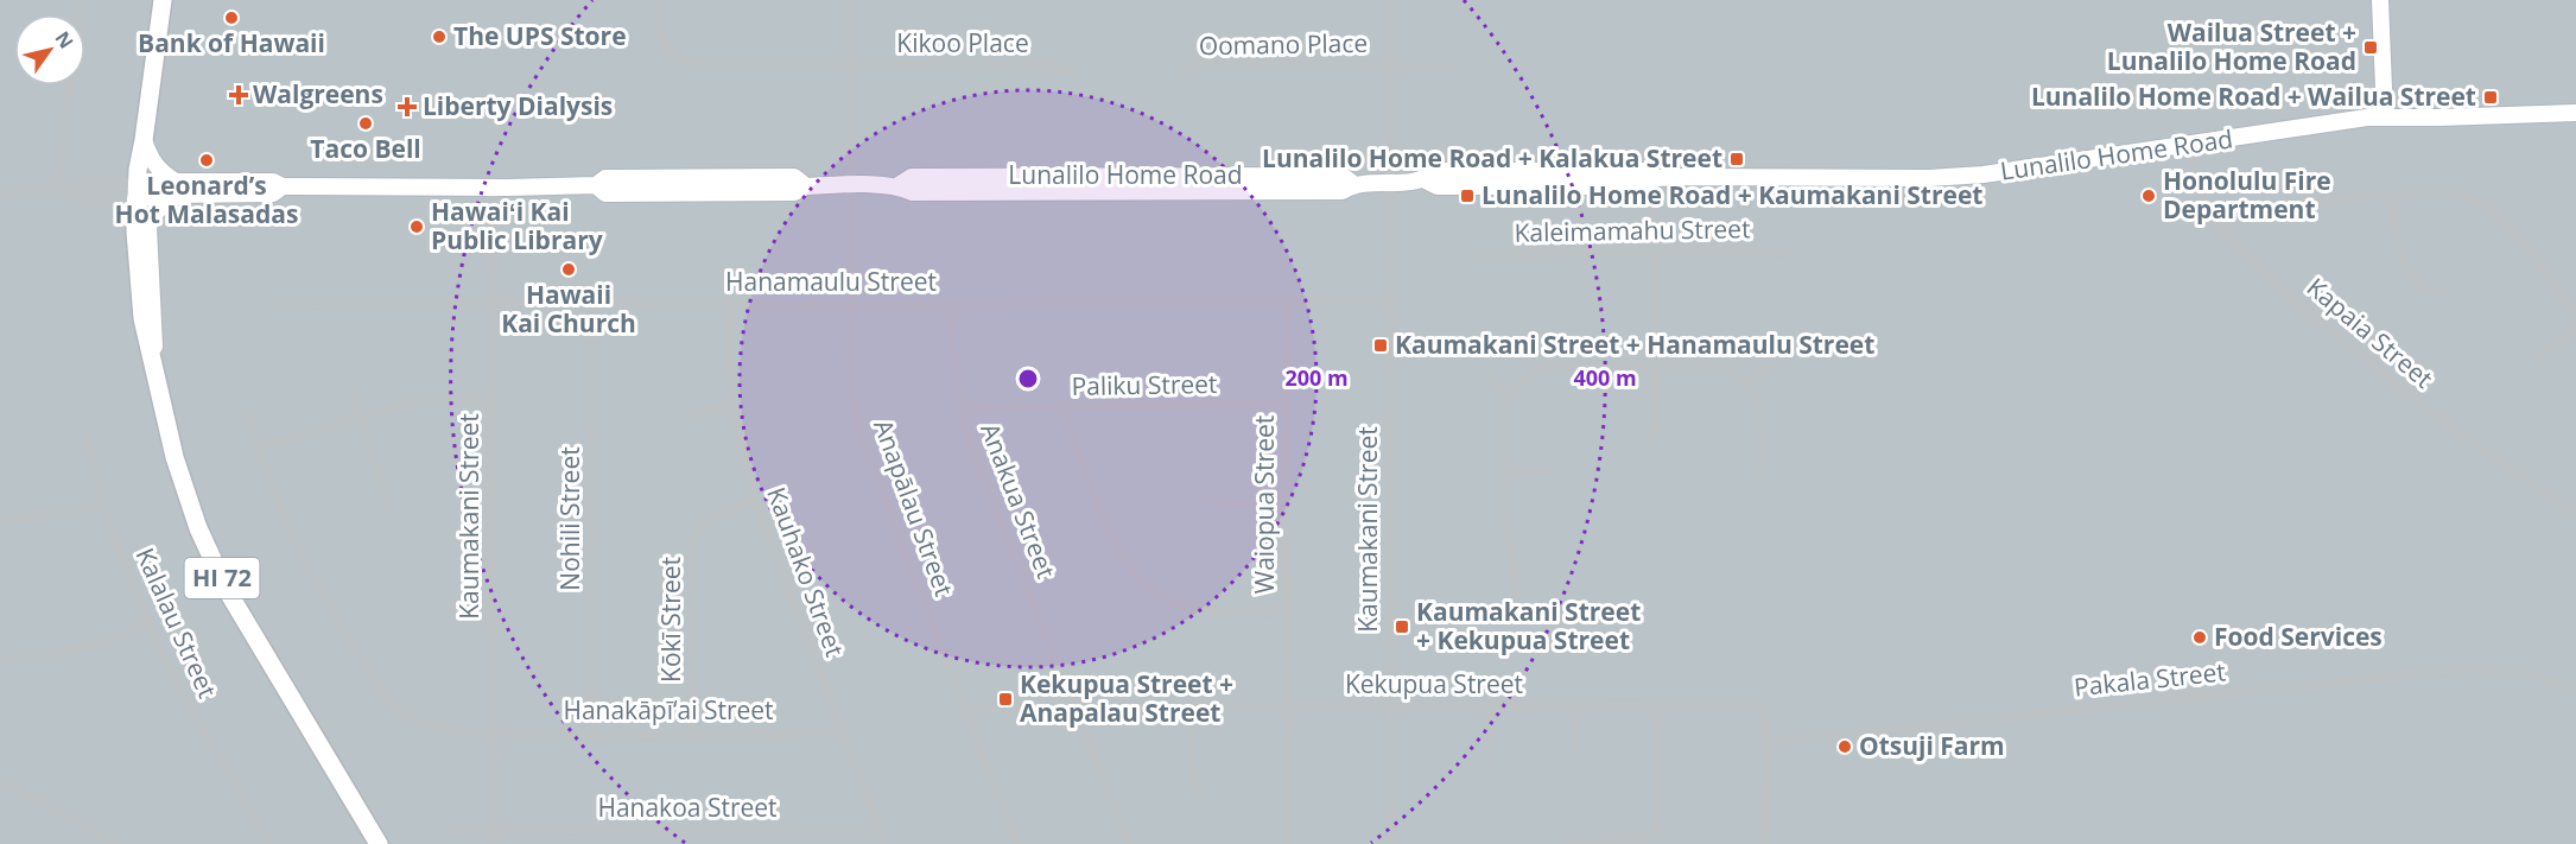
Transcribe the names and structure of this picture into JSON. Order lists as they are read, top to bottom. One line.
{"streets":{"main road":["Lunalilo Home Road","HI 72"],"street":["Kikoo Place","Oomano Place","Kaleimamahu Street","Hanamaulu Street","Kapaia Street","Paliku Street","Anakua Street","Waiopua Street","Anapālau Street","Kaumakani Street","Nohili Street","Kauhako Street","Kōkī Street","Kalalau Street","Pakala Street","Kekupua Street","Hanakāpī‘ai Street","Hanakoa Street"]},"crossings":[["Kikoo Place","Anapālau Street"],["Oomano Place","Kaumakani Street"],["Lunalilo Home Road","Kapaia Street"],["Lunalilo Home Road","Anapālau Street"],["Lunalilo Home Road","Kaumakani Street"],["Lunalilo Home Road","HI 72"],["Hanamaulu Street","Anakua Street"],["Hanamaulu Street","Waiopua Street"],["Hanamaulu Street","Anapālau Street"],["Hanamaulu Street","Kaumakani Street"],["Hanamaulu Street","Nohili Street"],["Hanamaulu Street","Kauhako Street"],["Paliku Street","Anakua Street"],["Paliku Street","Waiopua Street"],["Anakua Street","Kekupua Street"],["Waiopua Street","Kekupua Street"],["Anapālau Street","Kekupua Street"],["Kaumakani Street","Kekupua Street"],["Kaumakani Street","Hanakāpī‘ai Street"],["Kaumakani Street","Hanakoa Street"],["Nohili Street","Hanakāpī‘ai Street"],["Kauhako Street","Kōkī Street"],["Kauhako Street","Hanakāpī‘ai Street"],["Kauhako Street","Hanakoa Street"],["Kōkī Street","Hanakāpī‘ai Street"],["Pakala Street","Kekupua Street"]],"places":{"other":["Bank of Hawaii","The UPS Store","Taco Bell","Leonard’s Hot Malasadas","Honolulu Fire Department","Hawaiʻi Kai Public Library","Hawaii Kai Church","Food Services","Otsuji Farm"],"transit":["Wailua Street + Lunalilo Home Road","Lunalilo Home Road + Wailua Street","Lunalilo Home Road + Kalakua Street","Lunalilo Home Road + Kaumakani Street","Kaumakani Street + Hanamaulu Street","Kaumakani Street + Kekupua Street","Kekupua Street + Anapalau Street"],"health":["Walgreens","Liberty Dialysis"]},"north":"top right","rings":["200 m","400 m"]}
